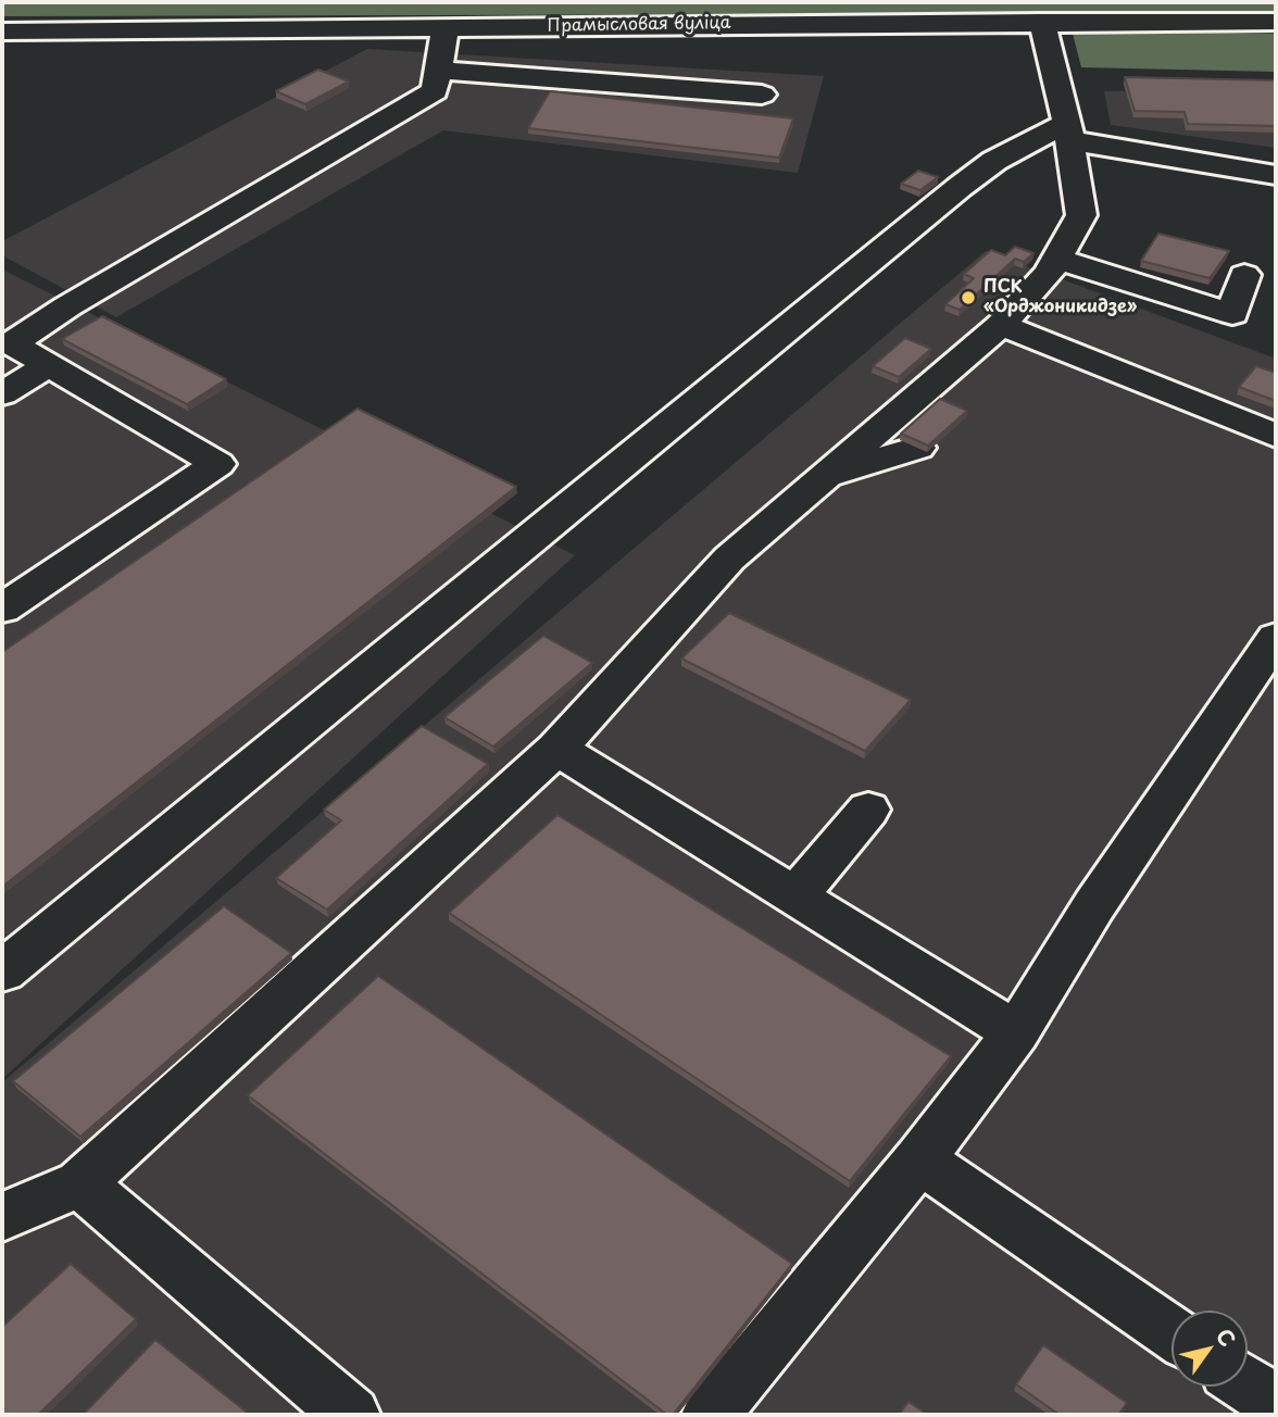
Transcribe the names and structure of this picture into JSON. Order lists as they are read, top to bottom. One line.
{"streets":{"street":["Прамысловая вуліца"]},"places":["ПСК «Орджоникидзе»"],"north":"top right"}
